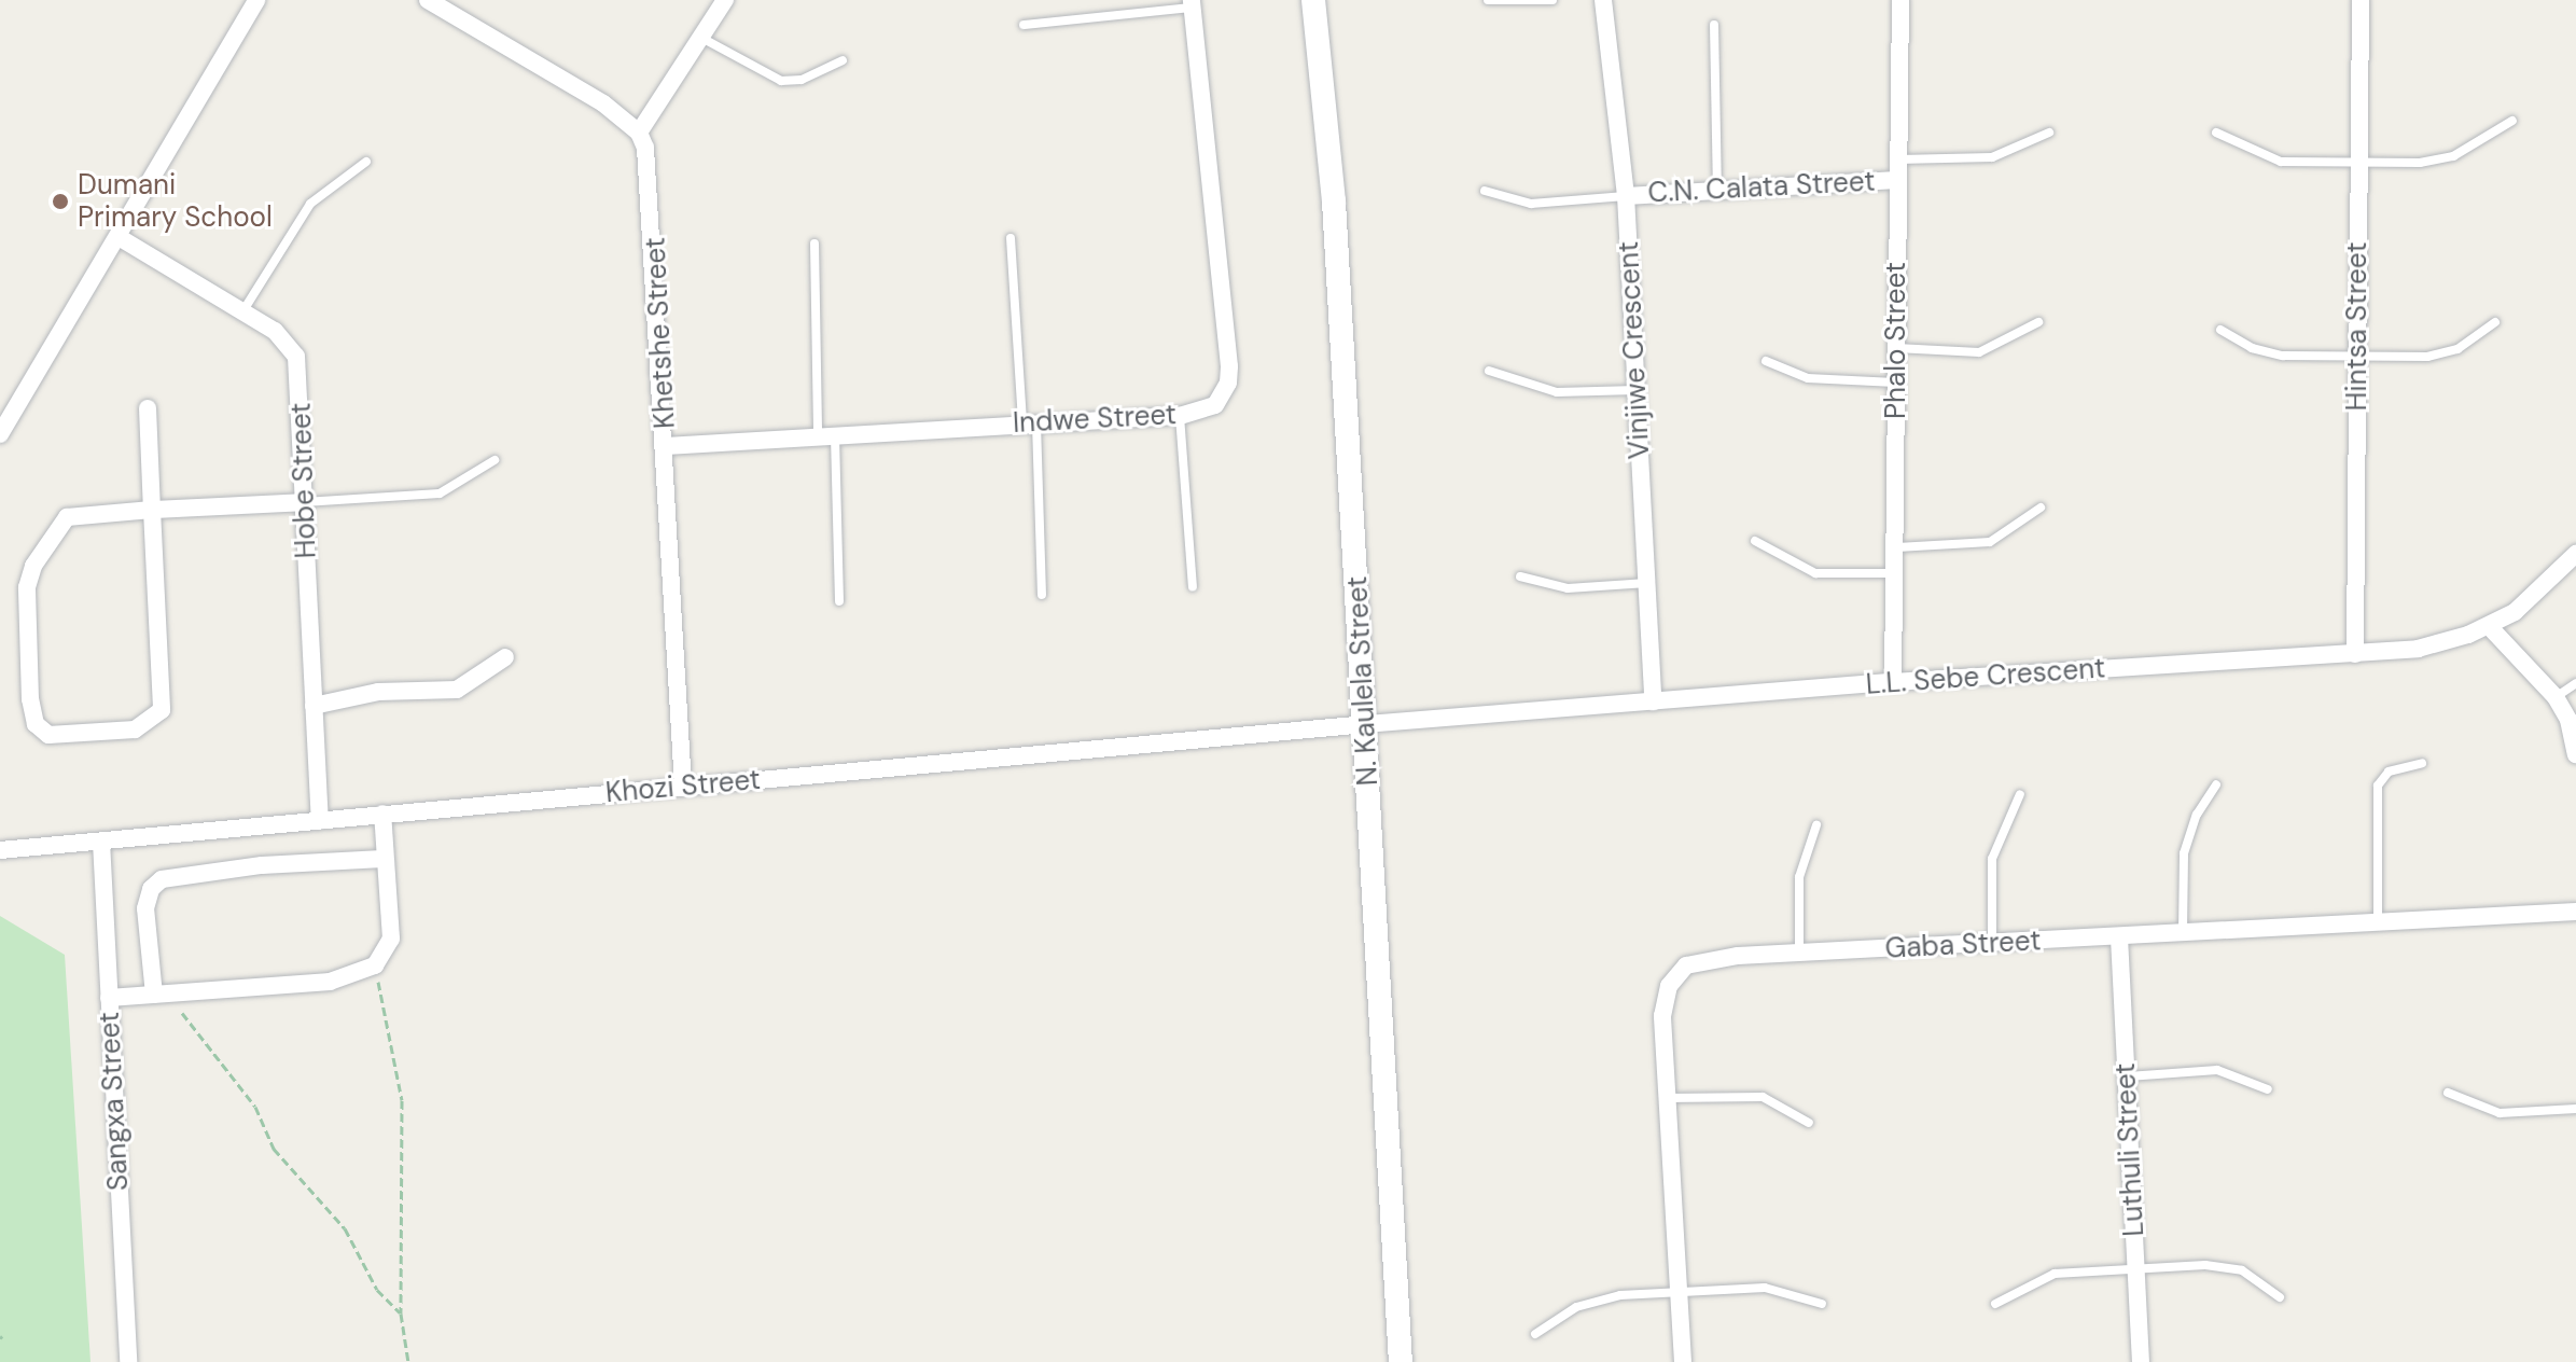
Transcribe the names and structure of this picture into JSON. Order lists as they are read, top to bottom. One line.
{"streets":{"street":["C.N. Calata Street","Hintsa Street","Khetshe Street","Phalo Street","Vinjiwe Crescent","Indwe Street","Hobe Street","L.L. Sebe Crescent","N. Kaulela Street","Khozi Street","Gaba Street","Sangxa Street","Luthuli Street"]},"crossings":[["C.N. Calata Street","Phalo Street"],["C.N. Calata Street","Vinjiwe Crescent"],["Hintsa Street","L.L. Sebe Crescent"],["Khetshe Street","Indwe Street"],["Khetshe Street","Khozi Street"],["Phalo Street","L.L. Sebe Crescent"],["Vinjiwe Crescent","L.L. Sebe Crescent"],["Hobe Street","Khozi Street"],["L.L. Sebe Crescent","N. Kaulela Street"],["L.L. Sebe Crescent","Khozi Street"],["N. Kaulela Street","Khozi Street"],["Khozi Street","Sangxa Street"],["Gaba Street","Luthuli Street"]],"places":["Dumani Primary School"]}
